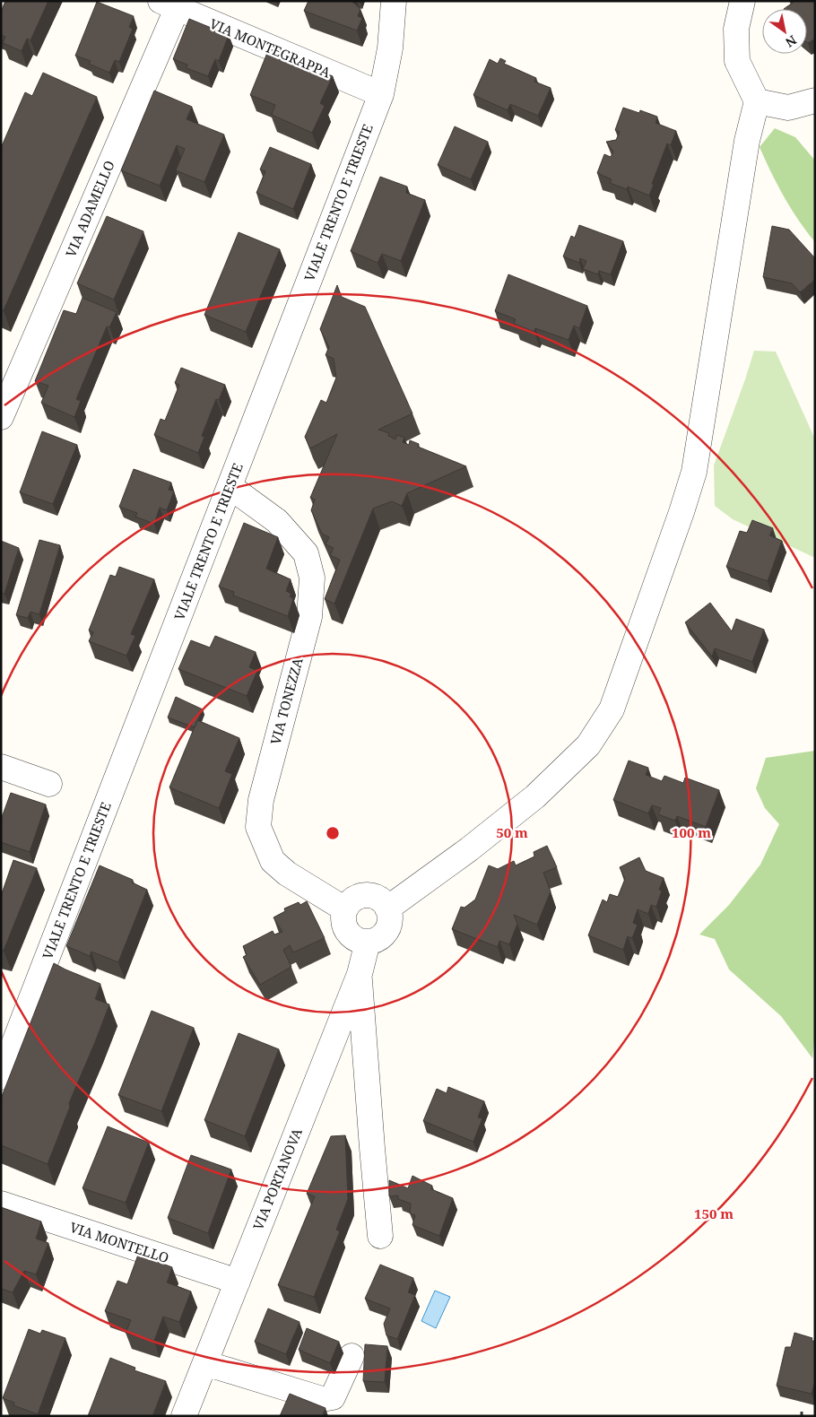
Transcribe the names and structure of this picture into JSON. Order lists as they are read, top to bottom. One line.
{"streets":{"street":["VIA MONTEGRAPPA","VIALE TRENTO E TRIESTE","VIA ADAMELLO","VIA TONEZZA","VIA PORTANOVA","VIA MONTELLO"]},"crossings":[["VIA MONTEGRAPPA","VIALE TRENTO E TRIESTE"],["VIA MONTEGRAPPA","VIA ADAMELLO"],["VIALE TRENTO E TRIESTE","VIA TONEZZA"],["VIA TONEZZA","VIA PORTANOVA"],["VIA PORTANOVA","VIA MONTELLO"]],"north":"bottom right","rings":["50 m","100 m","150 m"]}
